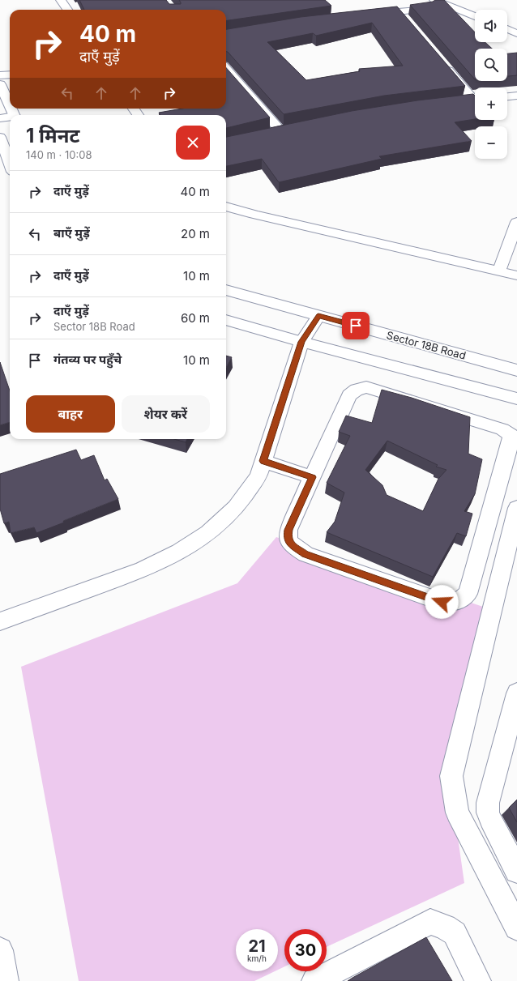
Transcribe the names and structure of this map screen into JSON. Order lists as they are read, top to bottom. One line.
{"streets":{"street":["Sector 18B Road"]},"page":{"map_buttons":["+","−"],"turn":["40 m","दाएँ मुड़ें"],"heading":["1 मिनट","140 m · 10:08"],"list":[{"name":"दाएँ मुड़ें","value":"40 m"},{"name":"बाएँ मुड़ें","value":"20 m"},{"name":"दाएँ मुड़ें","value":"10 m"},{"name":"दाएँ मुड़ें","note":"Sector 18B Road","value":"60 m"},{"name":"गंतव्य पर पहुँचे","value":"10 m"}],"buttons":["बाहर","शेयर करें"],"speed":"21 km/h","limit":"30"}}
